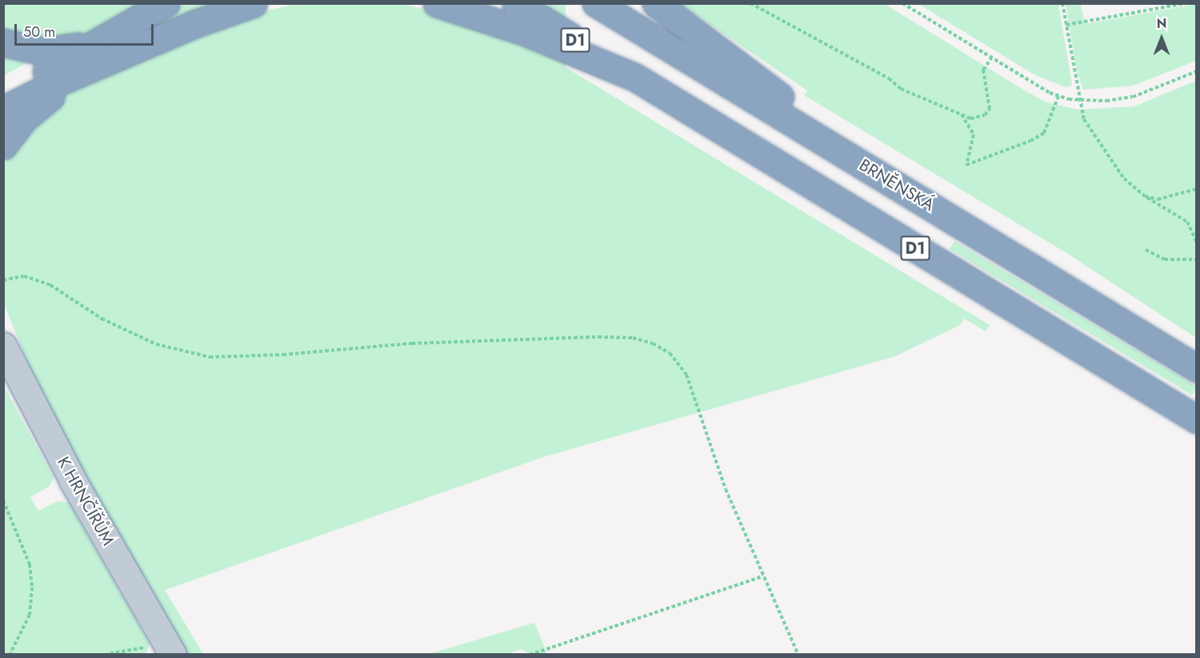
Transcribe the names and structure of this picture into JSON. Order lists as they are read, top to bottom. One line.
{"streets":{"highway":["D1","BRNĚNSKÁ"],"street":["K HRNČÍŘŮM"]},"scale_bar":"50 m","north":"top"}
